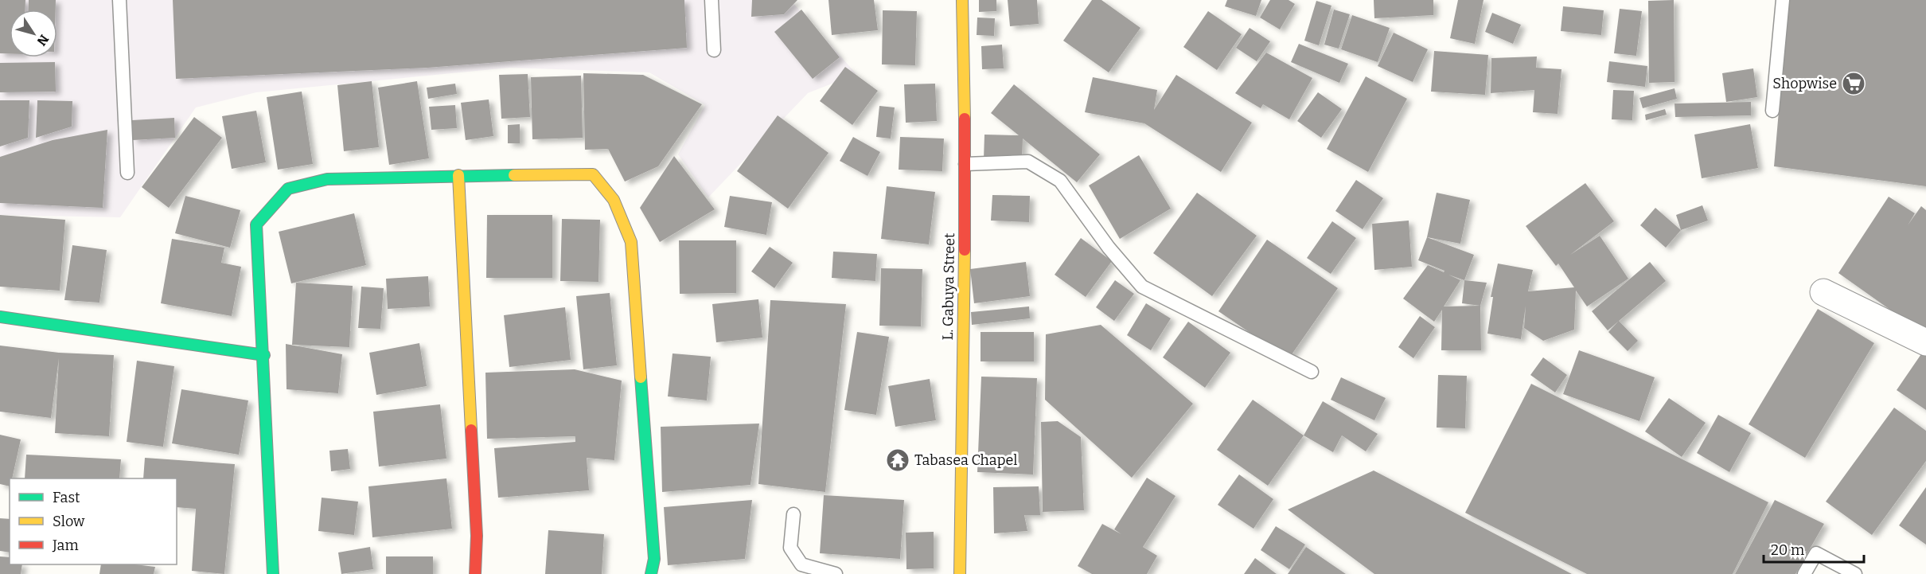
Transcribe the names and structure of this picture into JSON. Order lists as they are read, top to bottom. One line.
{"streets":{"street":["L. Gabuya Street"]},"places":{"supermarket":["Shopwise"],"temple":["Tabasea Chapel"]},"legend":["Fast","Slow","Jam"],"scale_bar":"20 m","north":"bottom right"}
